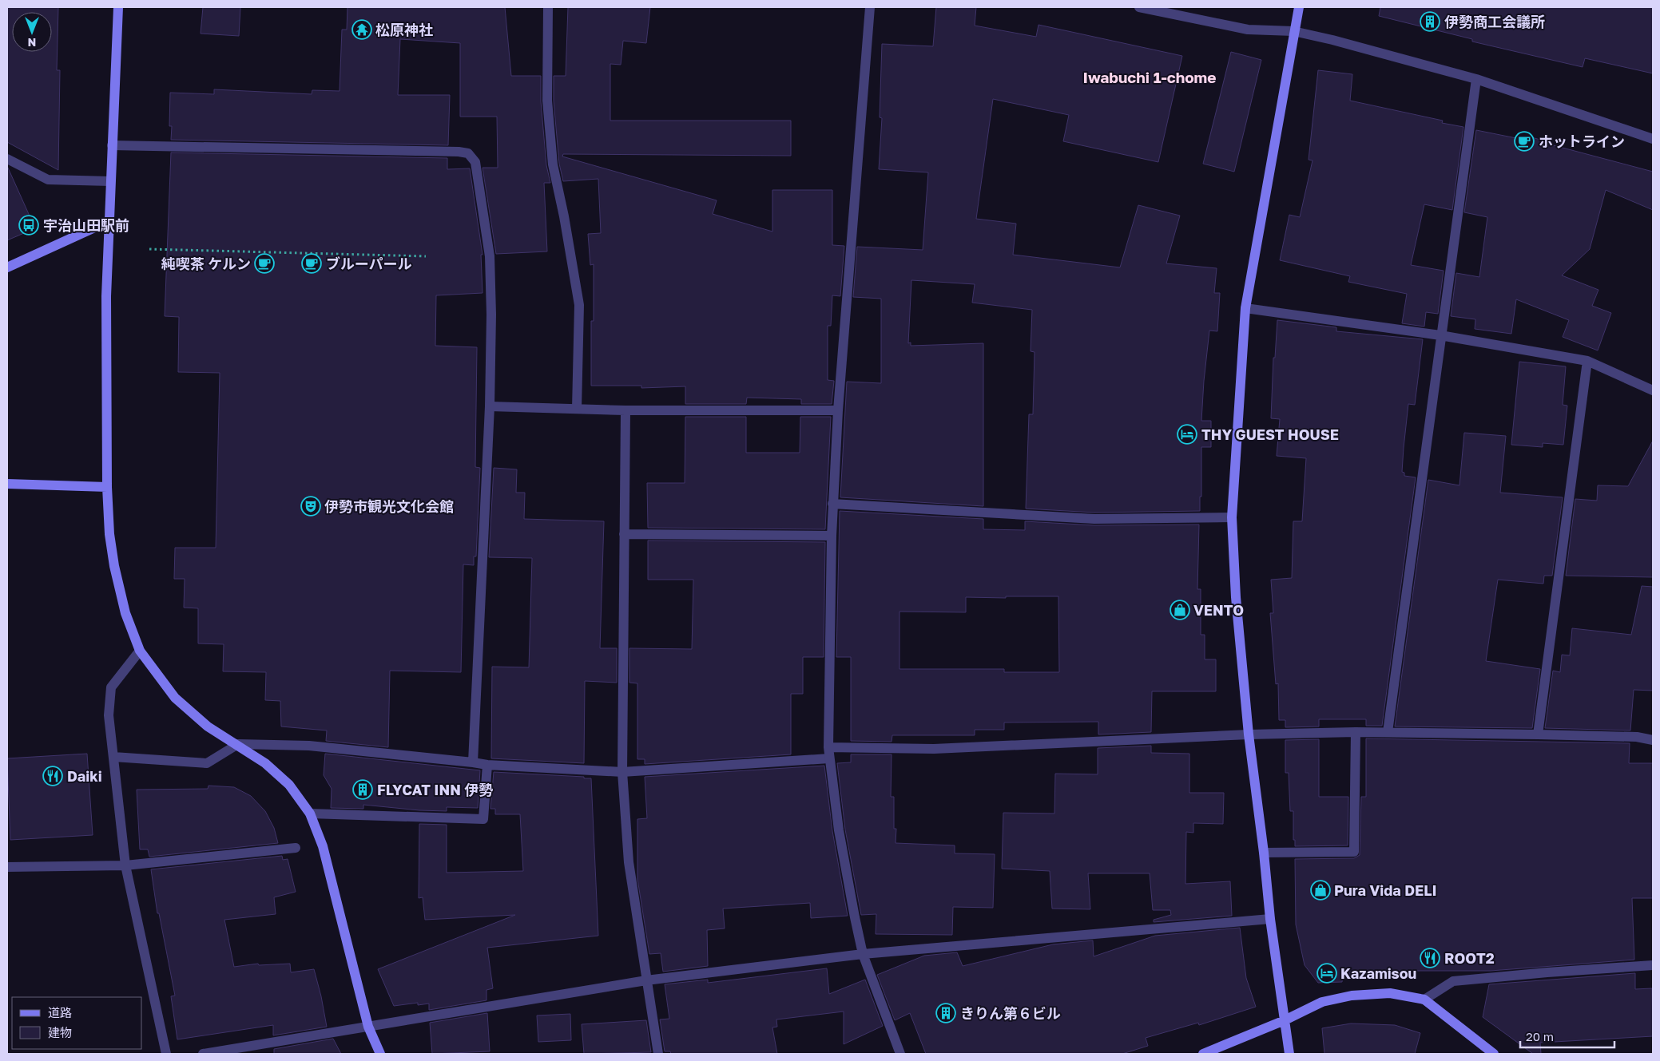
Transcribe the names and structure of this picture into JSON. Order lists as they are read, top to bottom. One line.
{"districts":["Iwabuchi 1-chome"],"places":{"building":["伊勢商工会議所","FLYCAT INN 伊勢","きりん第６ビル"],"temple":["松原神社"],"cafe":["ホットライン","純喫茶 ケルン","ブルーパール"],"bus stop":["宇治山田駅前"],"hotel":["THY GUEST HOUSE","Kazamisou"],"theatre":["伊勢市観光文化会館"],"shop":["VENTO","Pura Vida DELI"],"restaurant":["Daiki","ROOT2"]},"legend":["道路","建物"],"scale_bar":"20 m","north":"bottom"}
